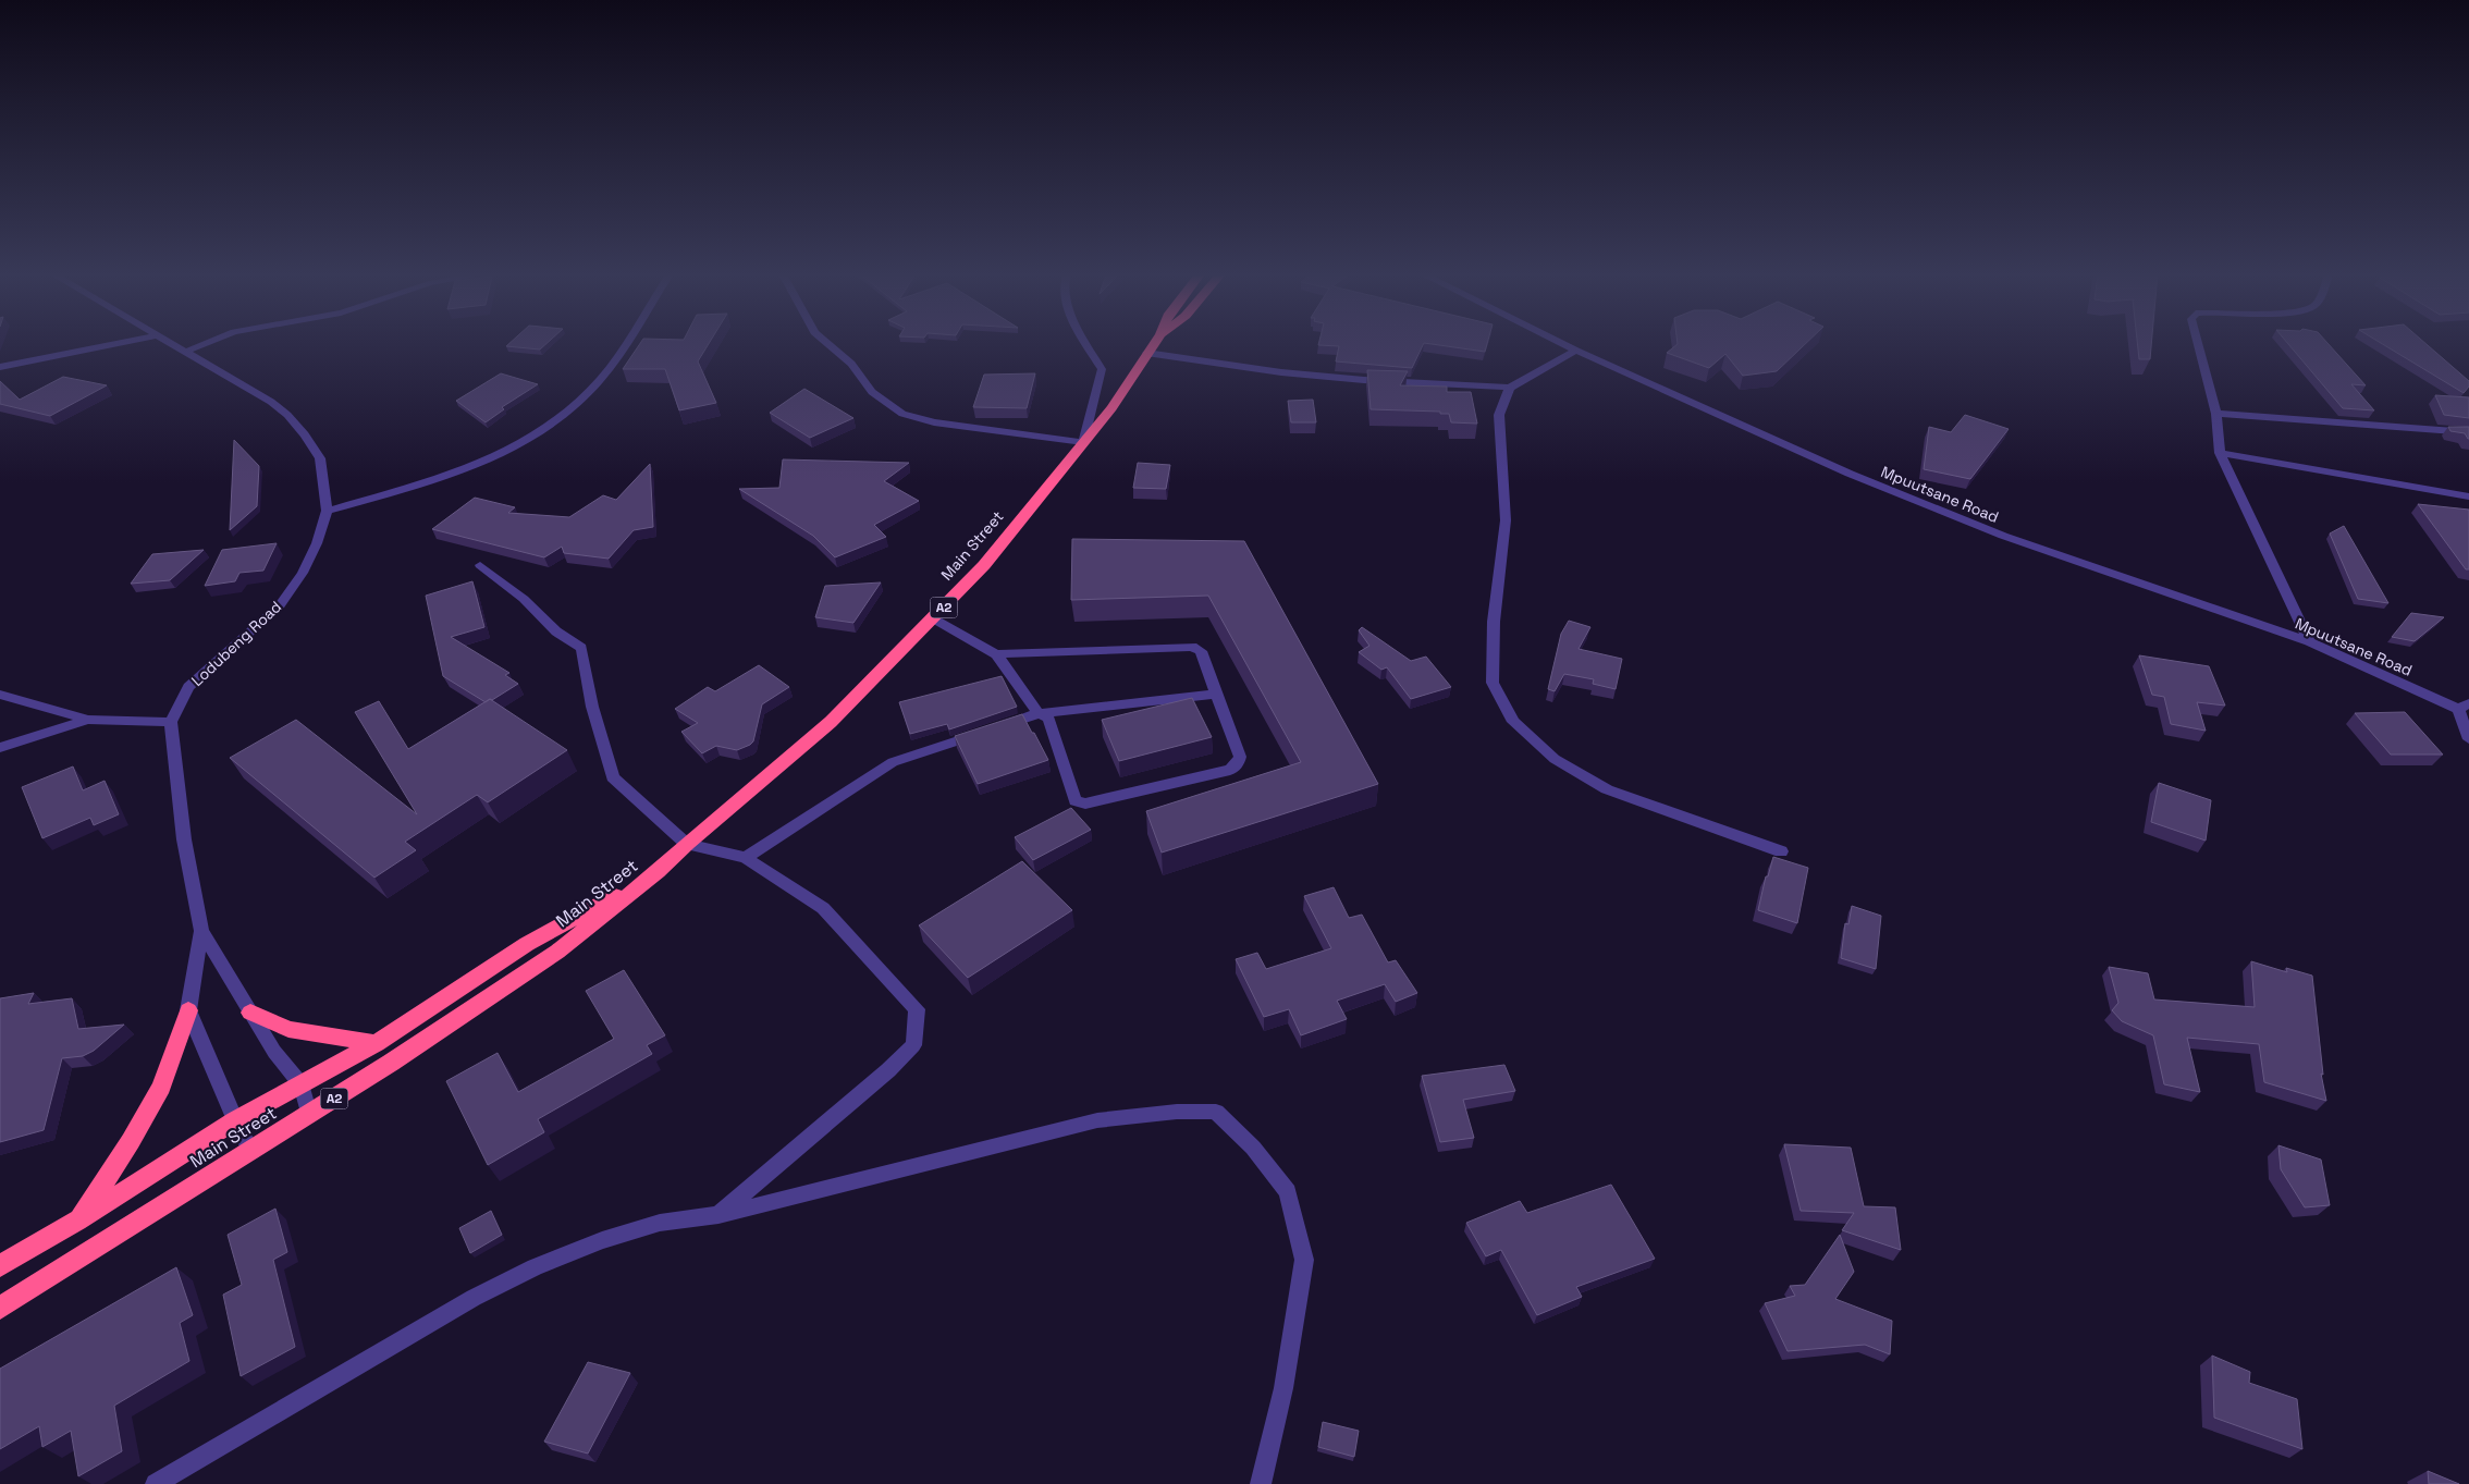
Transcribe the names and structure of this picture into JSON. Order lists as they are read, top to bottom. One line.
{"streets":{"highway":["Main Street","A2"],"street":["Mpuutsane Road","Lodubeng Road"]},"crossings":[["Main Street","A2"]]}
